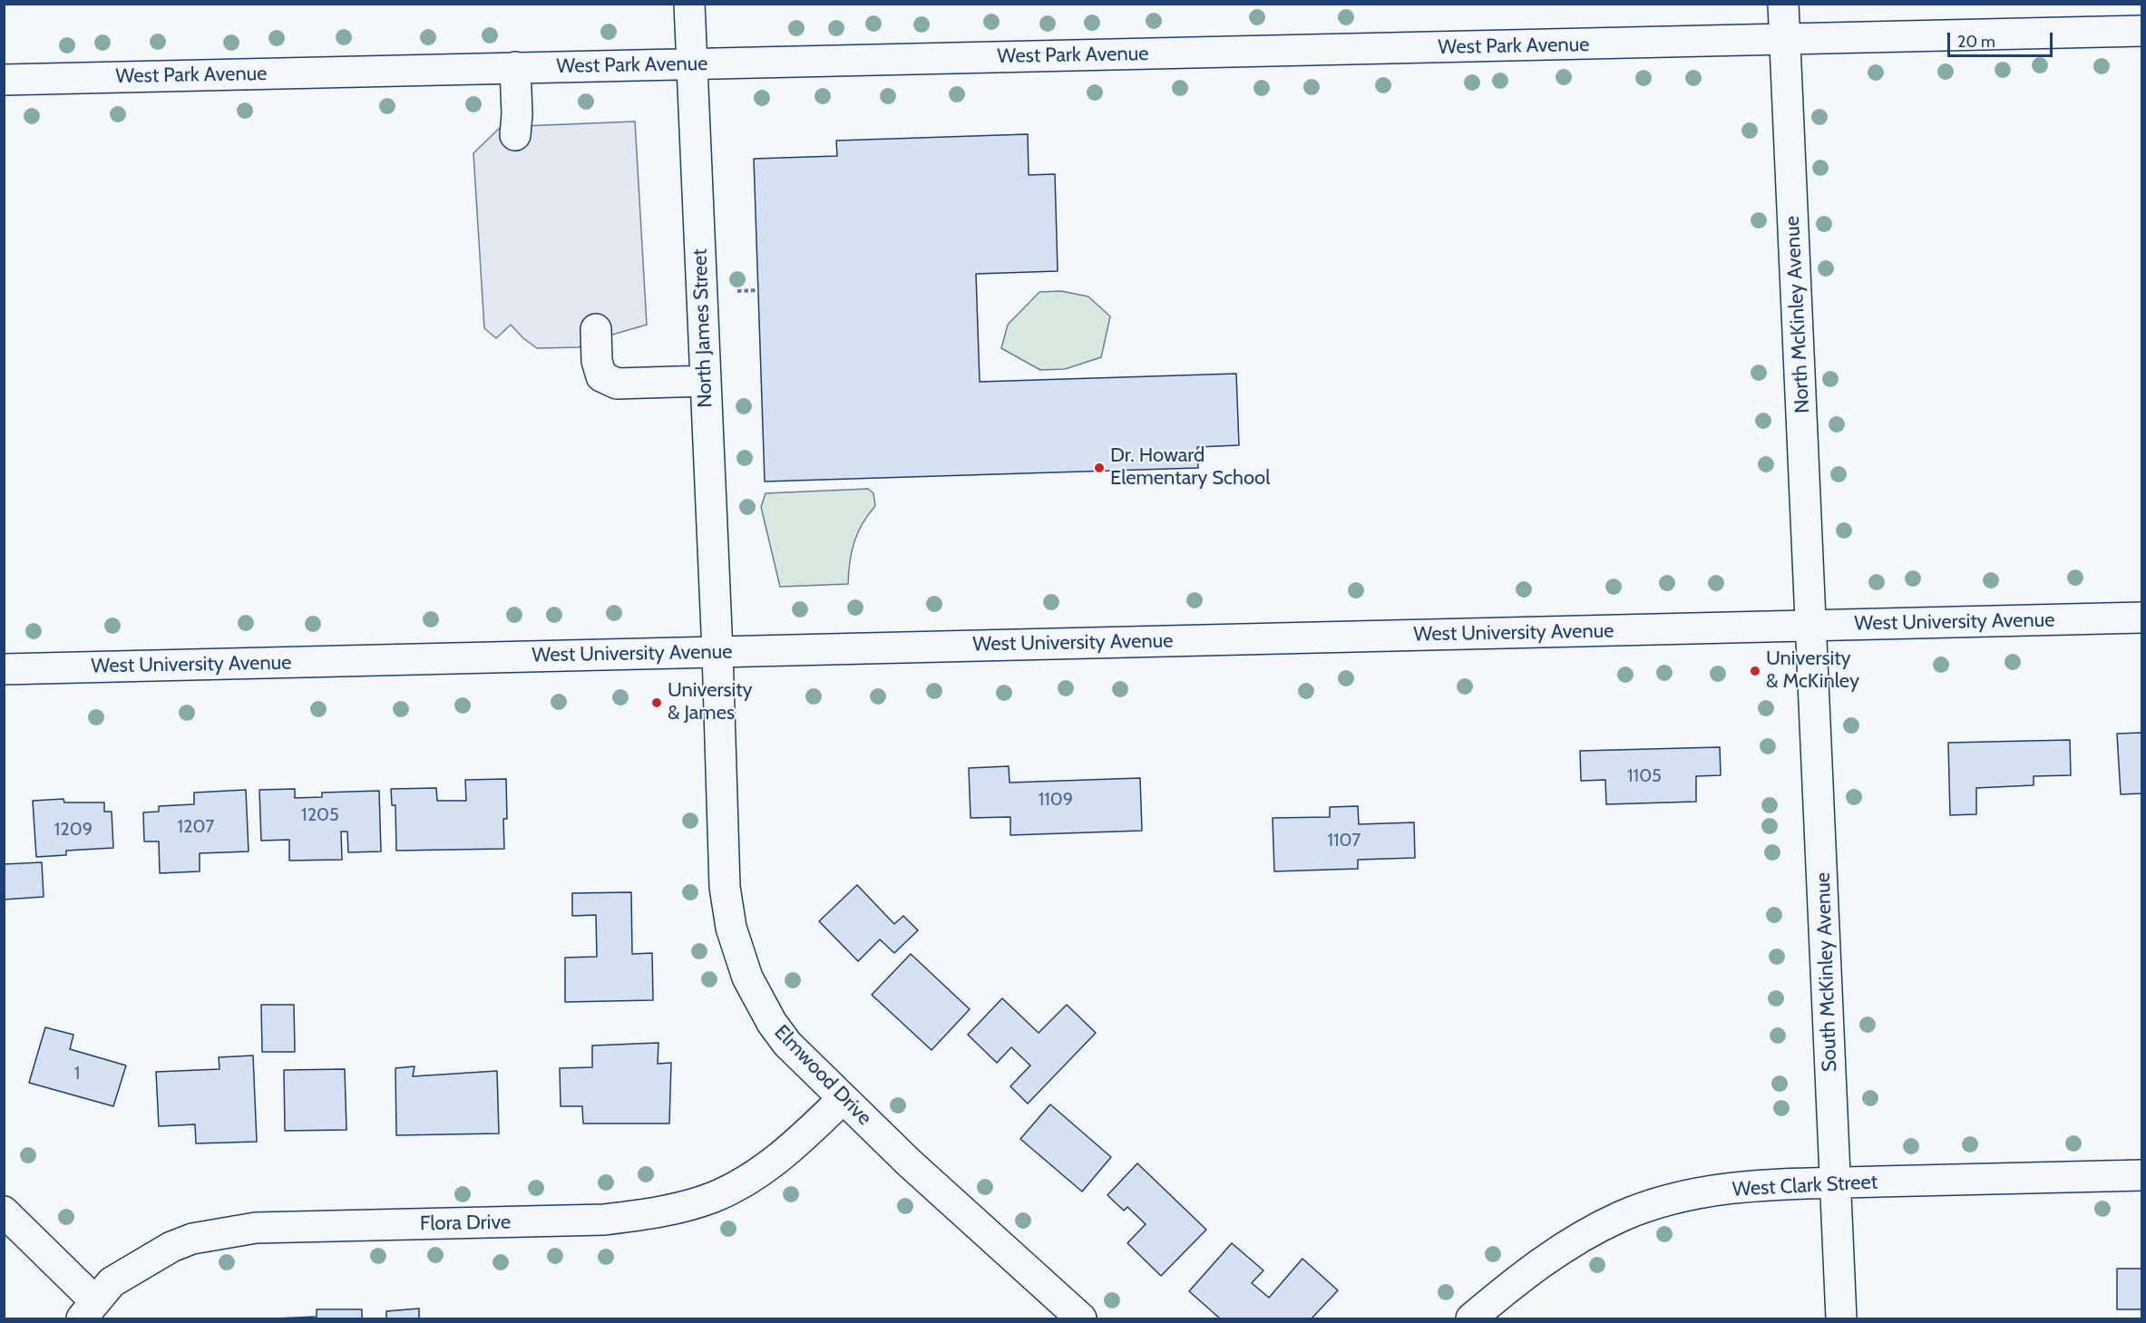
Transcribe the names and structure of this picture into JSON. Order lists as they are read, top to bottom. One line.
{"streets":{"street":["West Park Avenue","North McKinley Avenue","North James Street","West University Avenue","South McKinley Avenue","Elmwood Drive","West Clark Street","Flora Drive"]},"crossings":[["West Park Avenue","North McKinley Avenue"],["West Park Avenue","North James Street"],["North McKinley Avenue","West University Avenue"],["North McKinley Avenue","South McKinley Avenue"],["North James Street","West University Avenue"],["North James Street","Elmwood Drive"],["West University Avenue","South McKinley Avenue"],["West University Avenue","Elmwood Drive"],["South McKinley Avenue","West Clark Street"],["Elmwood Drive","Flora Drive"]],"places":["Dr. Howard Elementary School","University & McKinley","University & James"],"house_numbers":["1105","1109","1205","1207","1209","1107","1"],"scale_bar":"20 m"}
